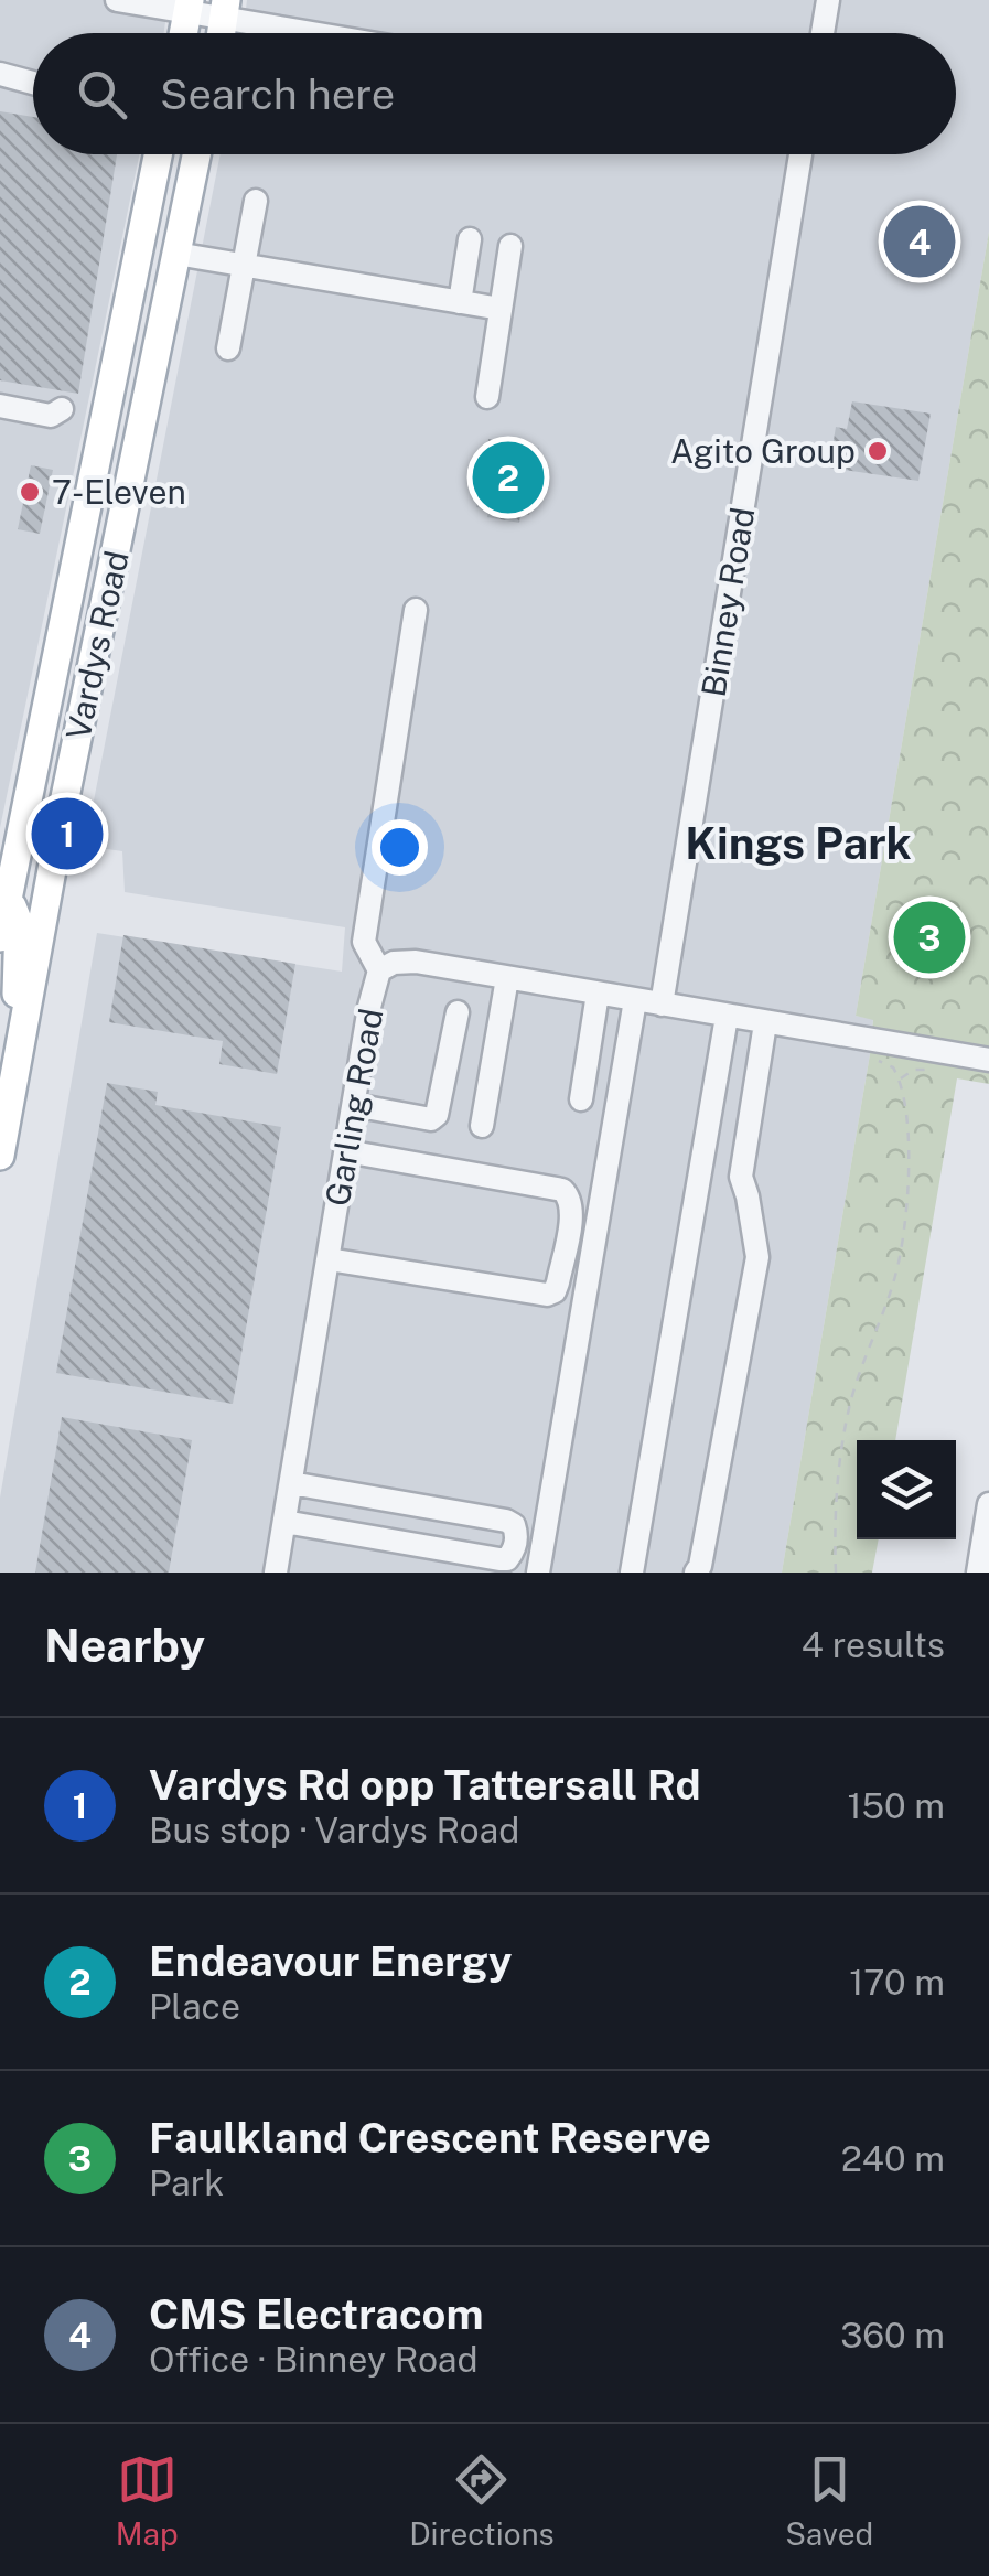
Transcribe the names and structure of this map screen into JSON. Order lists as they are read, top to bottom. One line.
{"streets":{"main road":["Vardys Road"],"street":["Binney Road","Garling Road"]},"crossings":[["Binney Road","Garling Road"]],"districts":["Kings Park"],"places":["Agito Group","7-Eleven"],"page":{"search":"Search here","pins":["4","2","1","3"],"heading":["Nearby","4 results"],"list":[{"mark":"1","name":"Vardys Rd opp Tattersall Rd","note":"Bus stop · Vardys Road","value":"150 m"},{"mark":"2","name":"Endeavour Energy","note":"Place","value":"170 m"},{"mark":"3","name":"Faulkland Crescent Reserve","note":"Park","value":"240 m"},{"mark":"4","name":"CMS Electracom","note":"Office · Binney Road","value":"360 m"}],"nav":["Map","Directions","Saved"]}}
